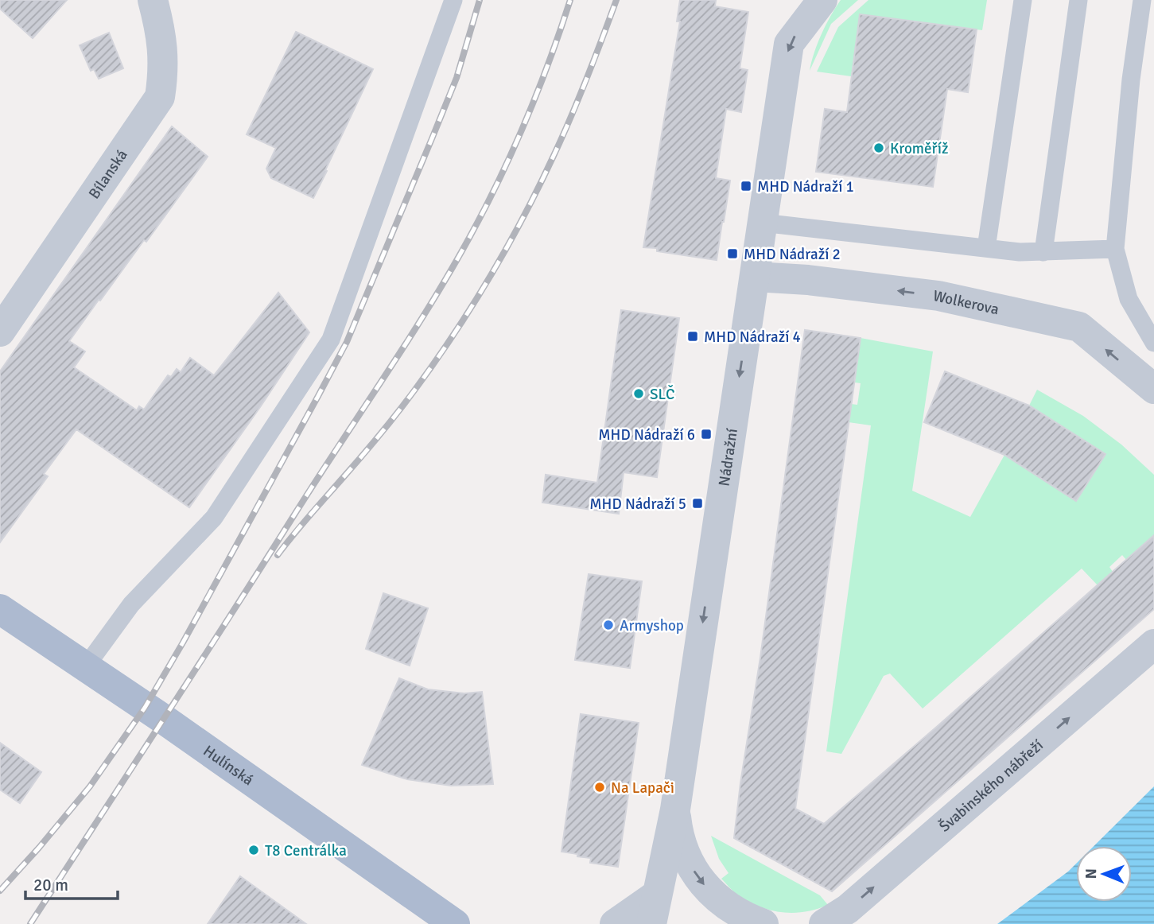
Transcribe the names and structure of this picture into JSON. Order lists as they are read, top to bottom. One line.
{"streets":{"main road":["Hulínská"],"street":["Bílanská","Wolkerova","Nádražní","Švabinského nábřeží"]},"crossings":[["Wolkerova","Nádražní"]],"one_way":["Wolkerova","Nádražní","Švabinského nábřeží"],"places":{"other":["Kroměříž","SLČ","Armyshop","Na Lapači","T8 Centrálka"],"transit":["MHD Nádraží 1","MHD Nádraží 2","MHD Nádraží 4","MHD Nádraží 6","MHD Nádraží 5"]},"scale_bar":"20 m","north":"left"}
